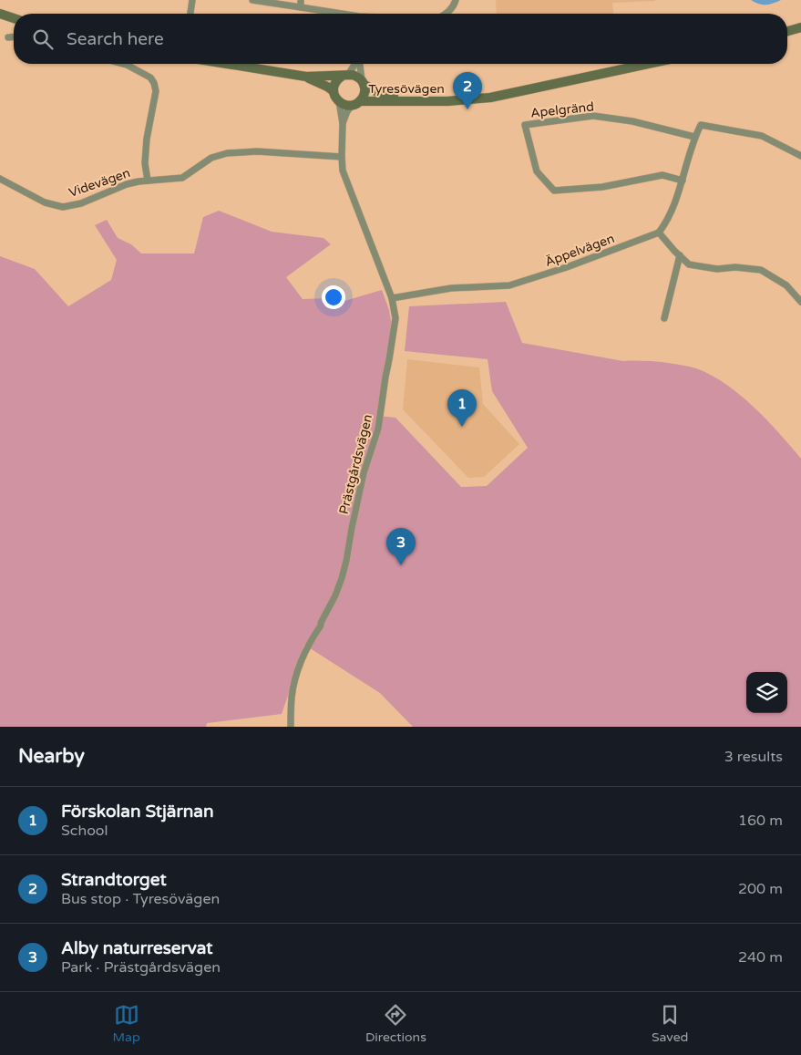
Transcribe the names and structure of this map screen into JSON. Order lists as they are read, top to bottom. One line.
{"streets":{"main road":["Tyresövägen"],"street":["Apelgränd","Videvägen","Äppelvägen","Prästgårdsvägen"]},"crossings":[["Tyresövägen","Prästgårdsvägen"],["Videvägen","Prästgårdsvägen"],["Äppelvägen","Prästgårdsvägen"]],"page":{"search":"Search here","pins":["2","1","3"],"heading":["Nearby","3 results"],"list":[{"mark":"1","name":"Förskolan Stjärnan","note":"School","value":"160 m"},{"mark":"2","name":"Strandtorget","note":"Bus stop · Tyresövägen","value":"200 m"},{"mark":"3","name":"Alby naturreservat","note":"Park · Prästgårdsvägen","value":"240 m"}],"nav":["Map","Directions","Saved"]}}
